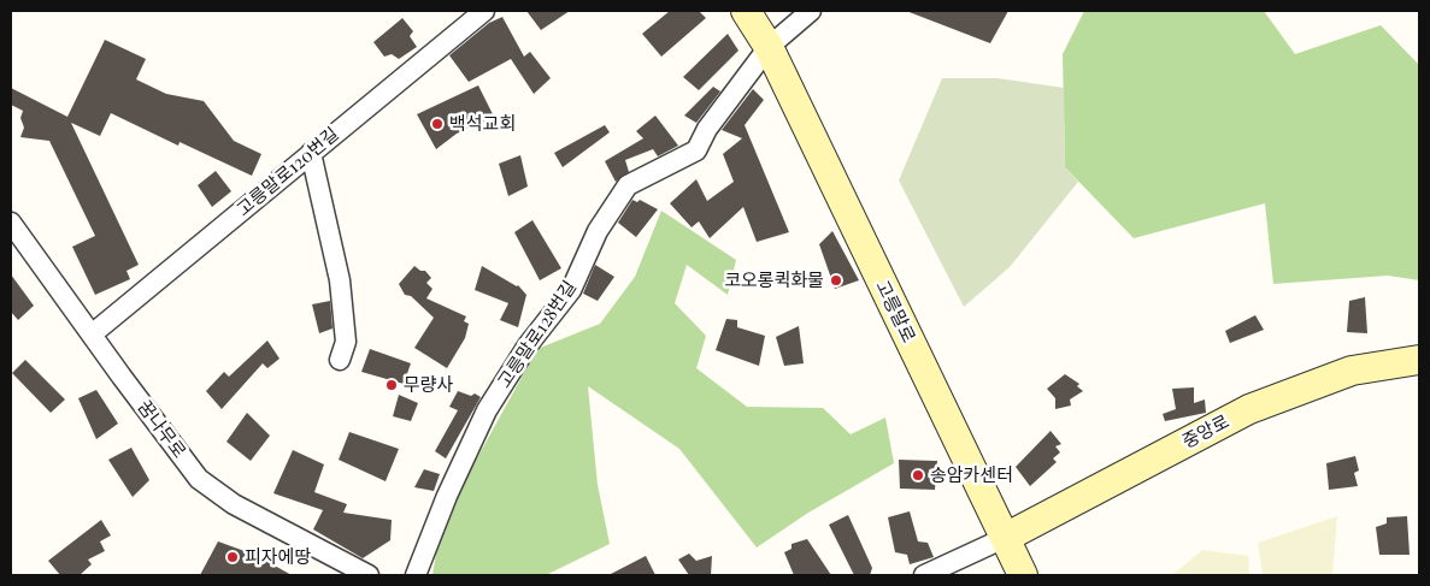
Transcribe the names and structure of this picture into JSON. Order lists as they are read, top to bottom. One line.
{"streets":{"street":["고릉말로120번길","고릉말로","고릉말로128번길","꿈나무로","중앙로"]},"crossings":[["고릉말로120번길","꿈나무로"],["고릉말로","고릉말로128번길"],["고릉말로","중앙로"]],"places":["백석교회","코오롱퀵화물","무량사","송암카센터","피자에땅"]}
